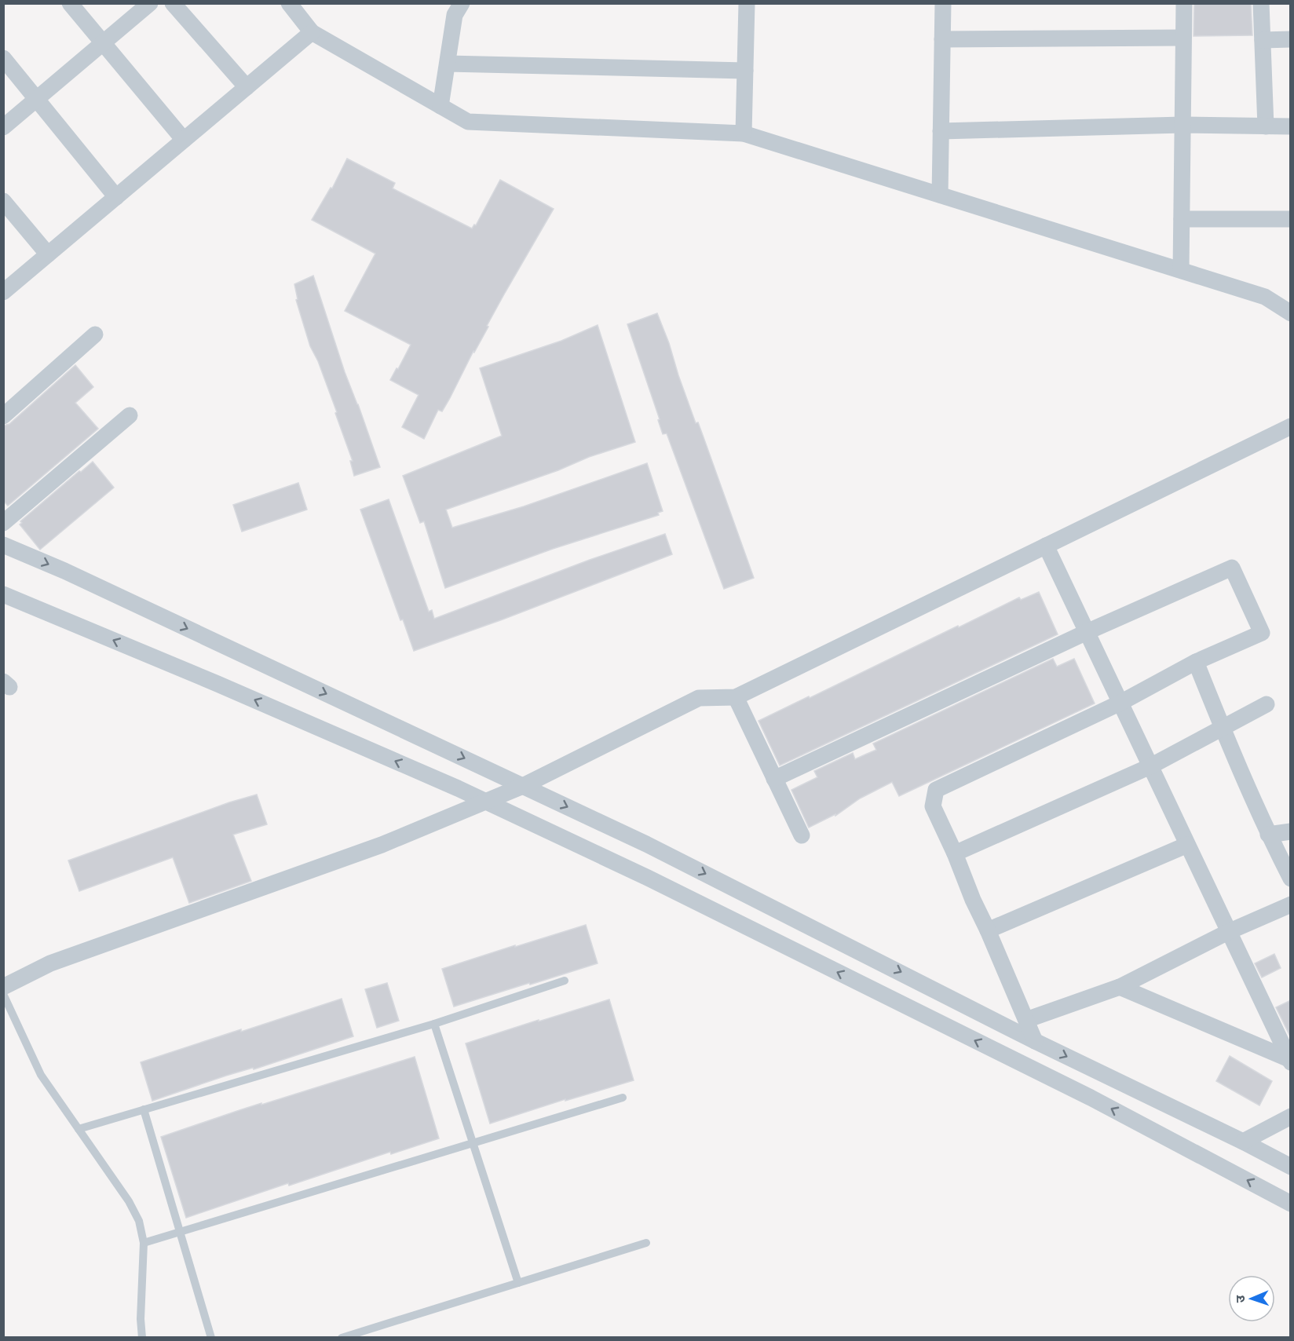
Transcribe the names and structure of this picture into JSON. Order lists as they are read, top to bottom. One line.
{"north":"left"}
